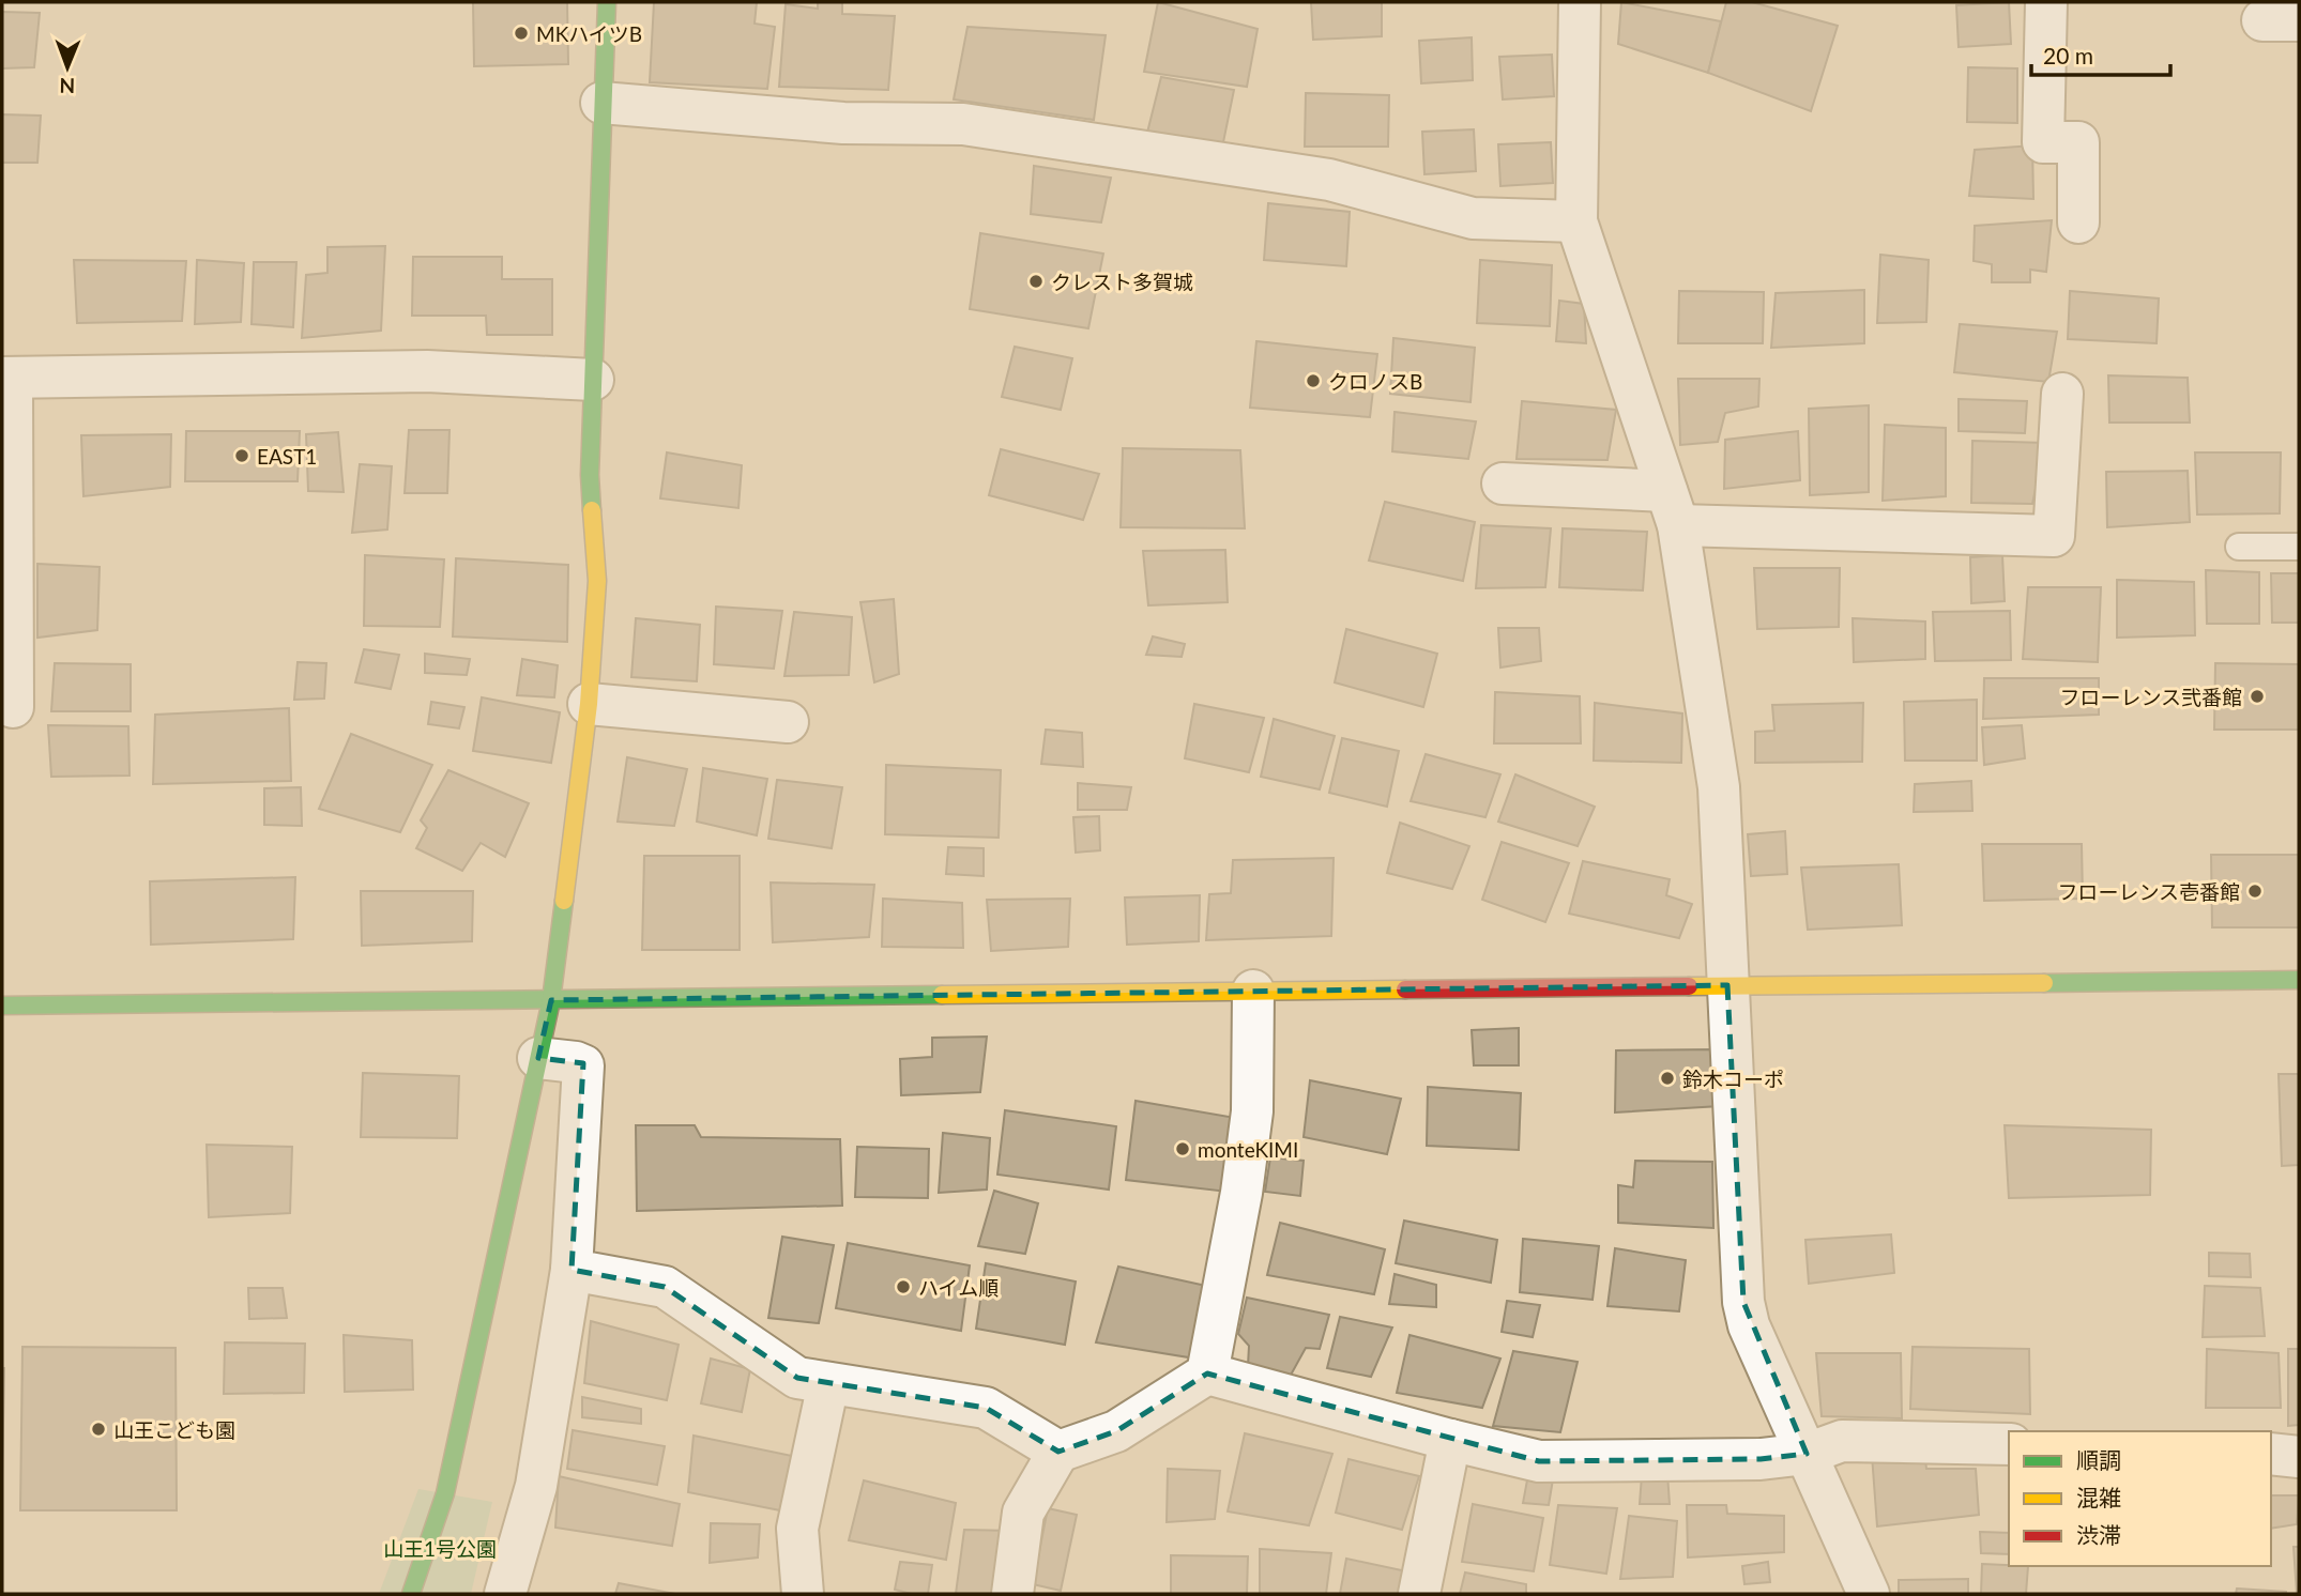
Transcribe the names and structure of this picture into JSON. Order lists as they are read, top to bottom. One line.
{"parks":["山王1号公園"],"places":["MKハイツB","クレスト多賀城","クロノスB","EAST1","フローレンス弐番館","フローレンス壱番館","鈴木コーポ","monteKIMI","ハイム順","山王こども園"],"legend":["順調","混雑","渋滞"],"scale_bar":"20 m","north":"bottom"}
